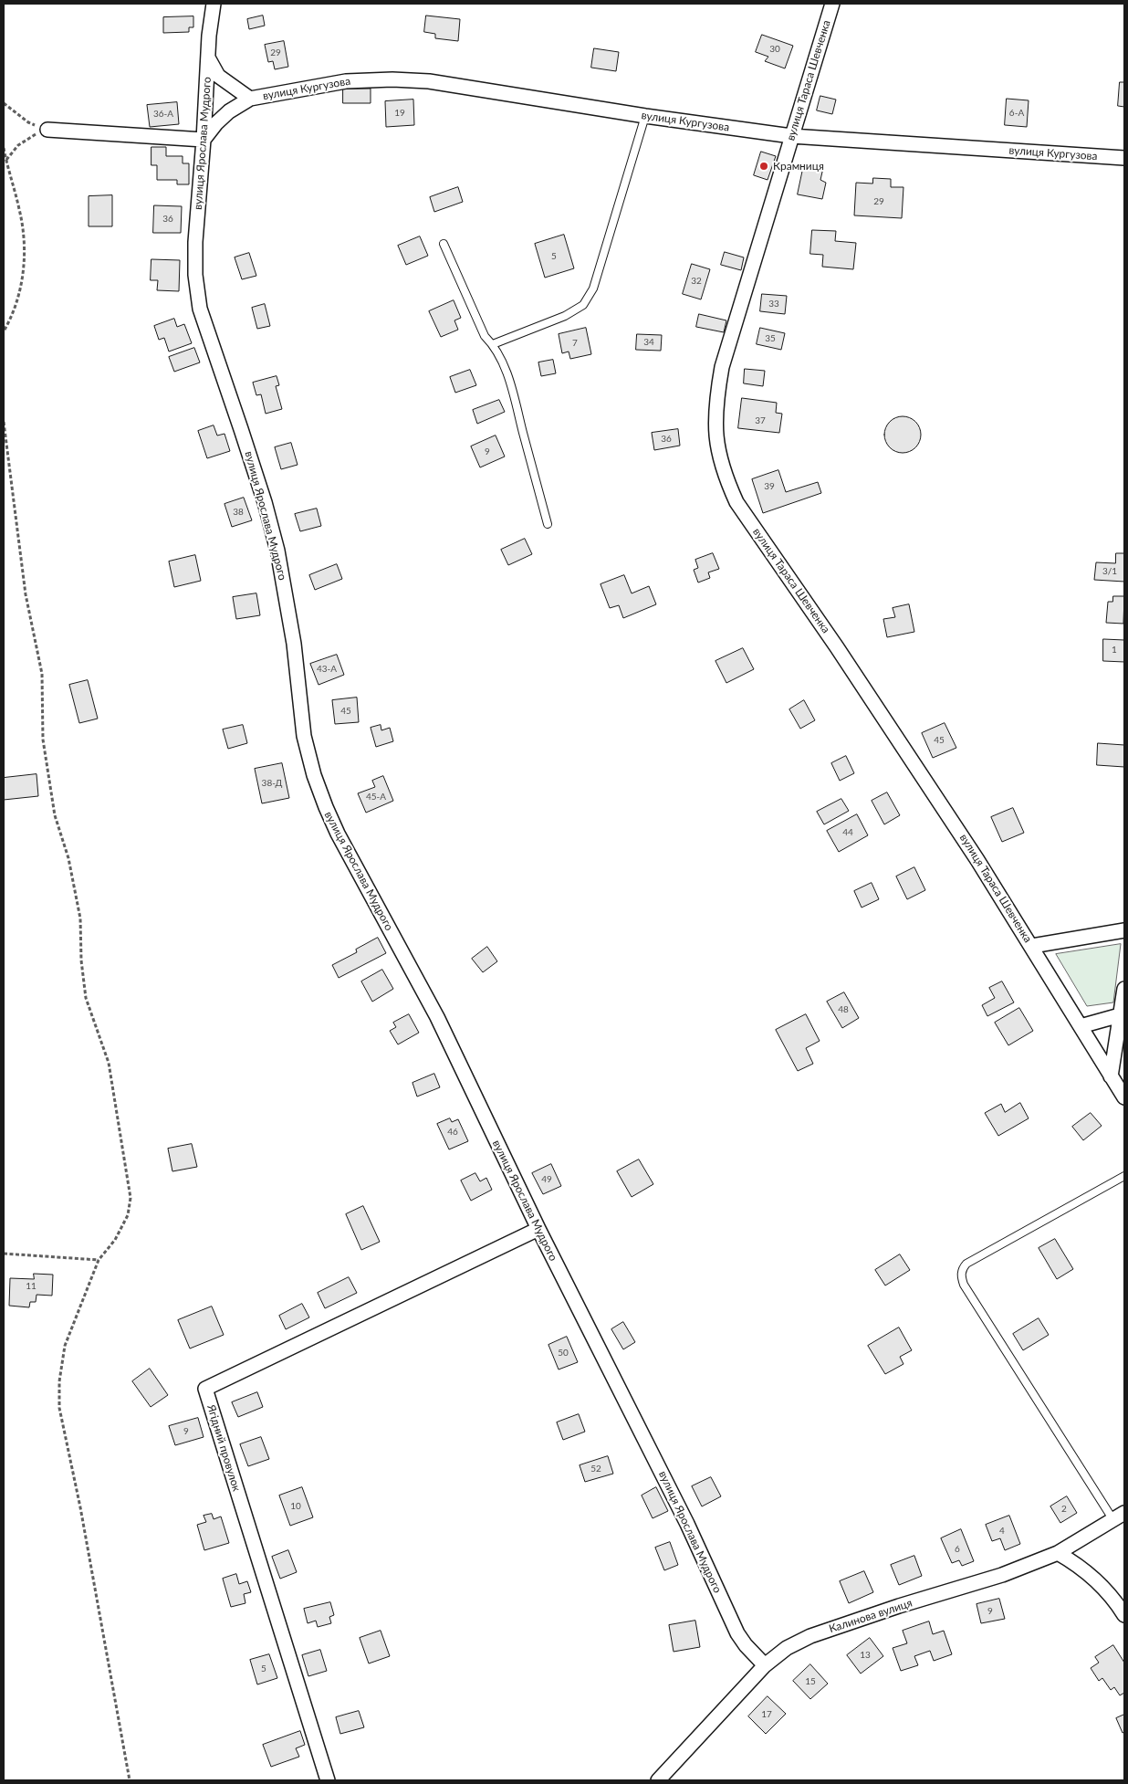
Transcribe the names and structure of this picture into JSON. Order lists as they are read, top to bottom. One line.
{"streets":{"street":["вулиця Тараса Шевченка","вулиця Кургузова","вулиця Ярослава Мудрого","Ягідний провулок","Калинова вулиця"]},"crossings":[["вулиця Тараса Шевченка","вулиця Кургузова"],["вулиця Ярослава Мудрого","Ягідний провулок"],["вулиця Ярослава Мудрого","Калинова вулиця"]],"places":["Крамниця"],"house_numbers":["30","29","19","6-А","36-А","29","36","5","32","33","35","34","7","37","36","9","39","38","3/1","1","43-А","45","45","38-Д","45-А","44","48","46","49","11","50","9","52","10","2","4","6","9","13","5","15","17"]}
